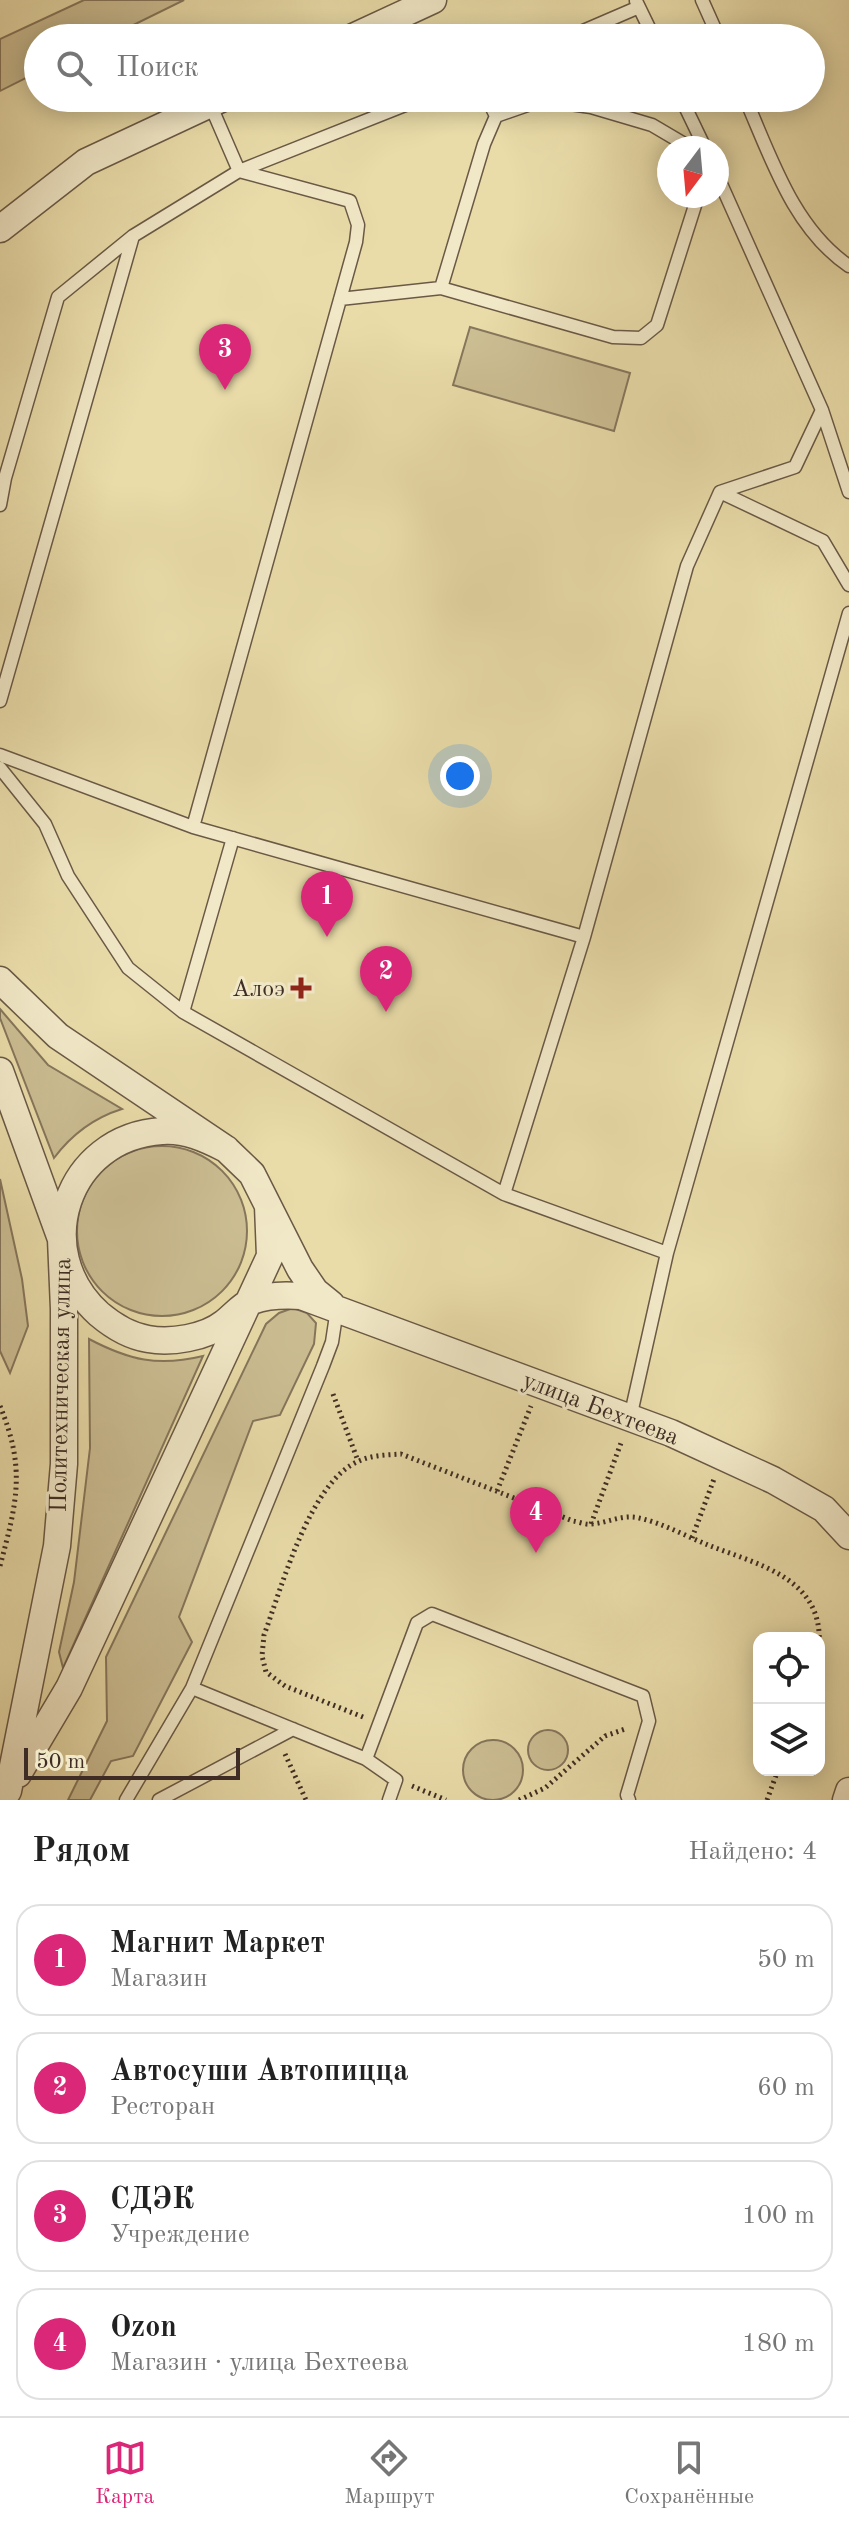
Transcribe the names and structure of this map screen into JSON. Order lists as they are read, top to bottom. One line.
{"streets":{"street":["Политехническая улица","улица Бехтеева"]},"crossings":[["Политехническая улица","улица Бехтеева"]],"places":{"health":["Алоэ"]},"scale_bar":"50 m","north":"bottom","page":{"search":"Поиск","pins":["3","1","2","4"],"scale":"50 m","heading":["Рядом","Найдено: 4"],"list":[{"mark":"1","name":"Магнит Маркет","note":"Магазин","value":"50 m"},{"mark":"2","name":"Автосуши Автопицца","note":"Ресторан","value":"60 m"},{"mark":"3","name":"СДЭК","note":"Учреждение","value":"100 m"},{"mark":"4","name":"Ozon","note":"Магазин · улица Бехтеева","value":"180 m"}],"nav":["Карта","Маршрут","Сохранённые"]}}
